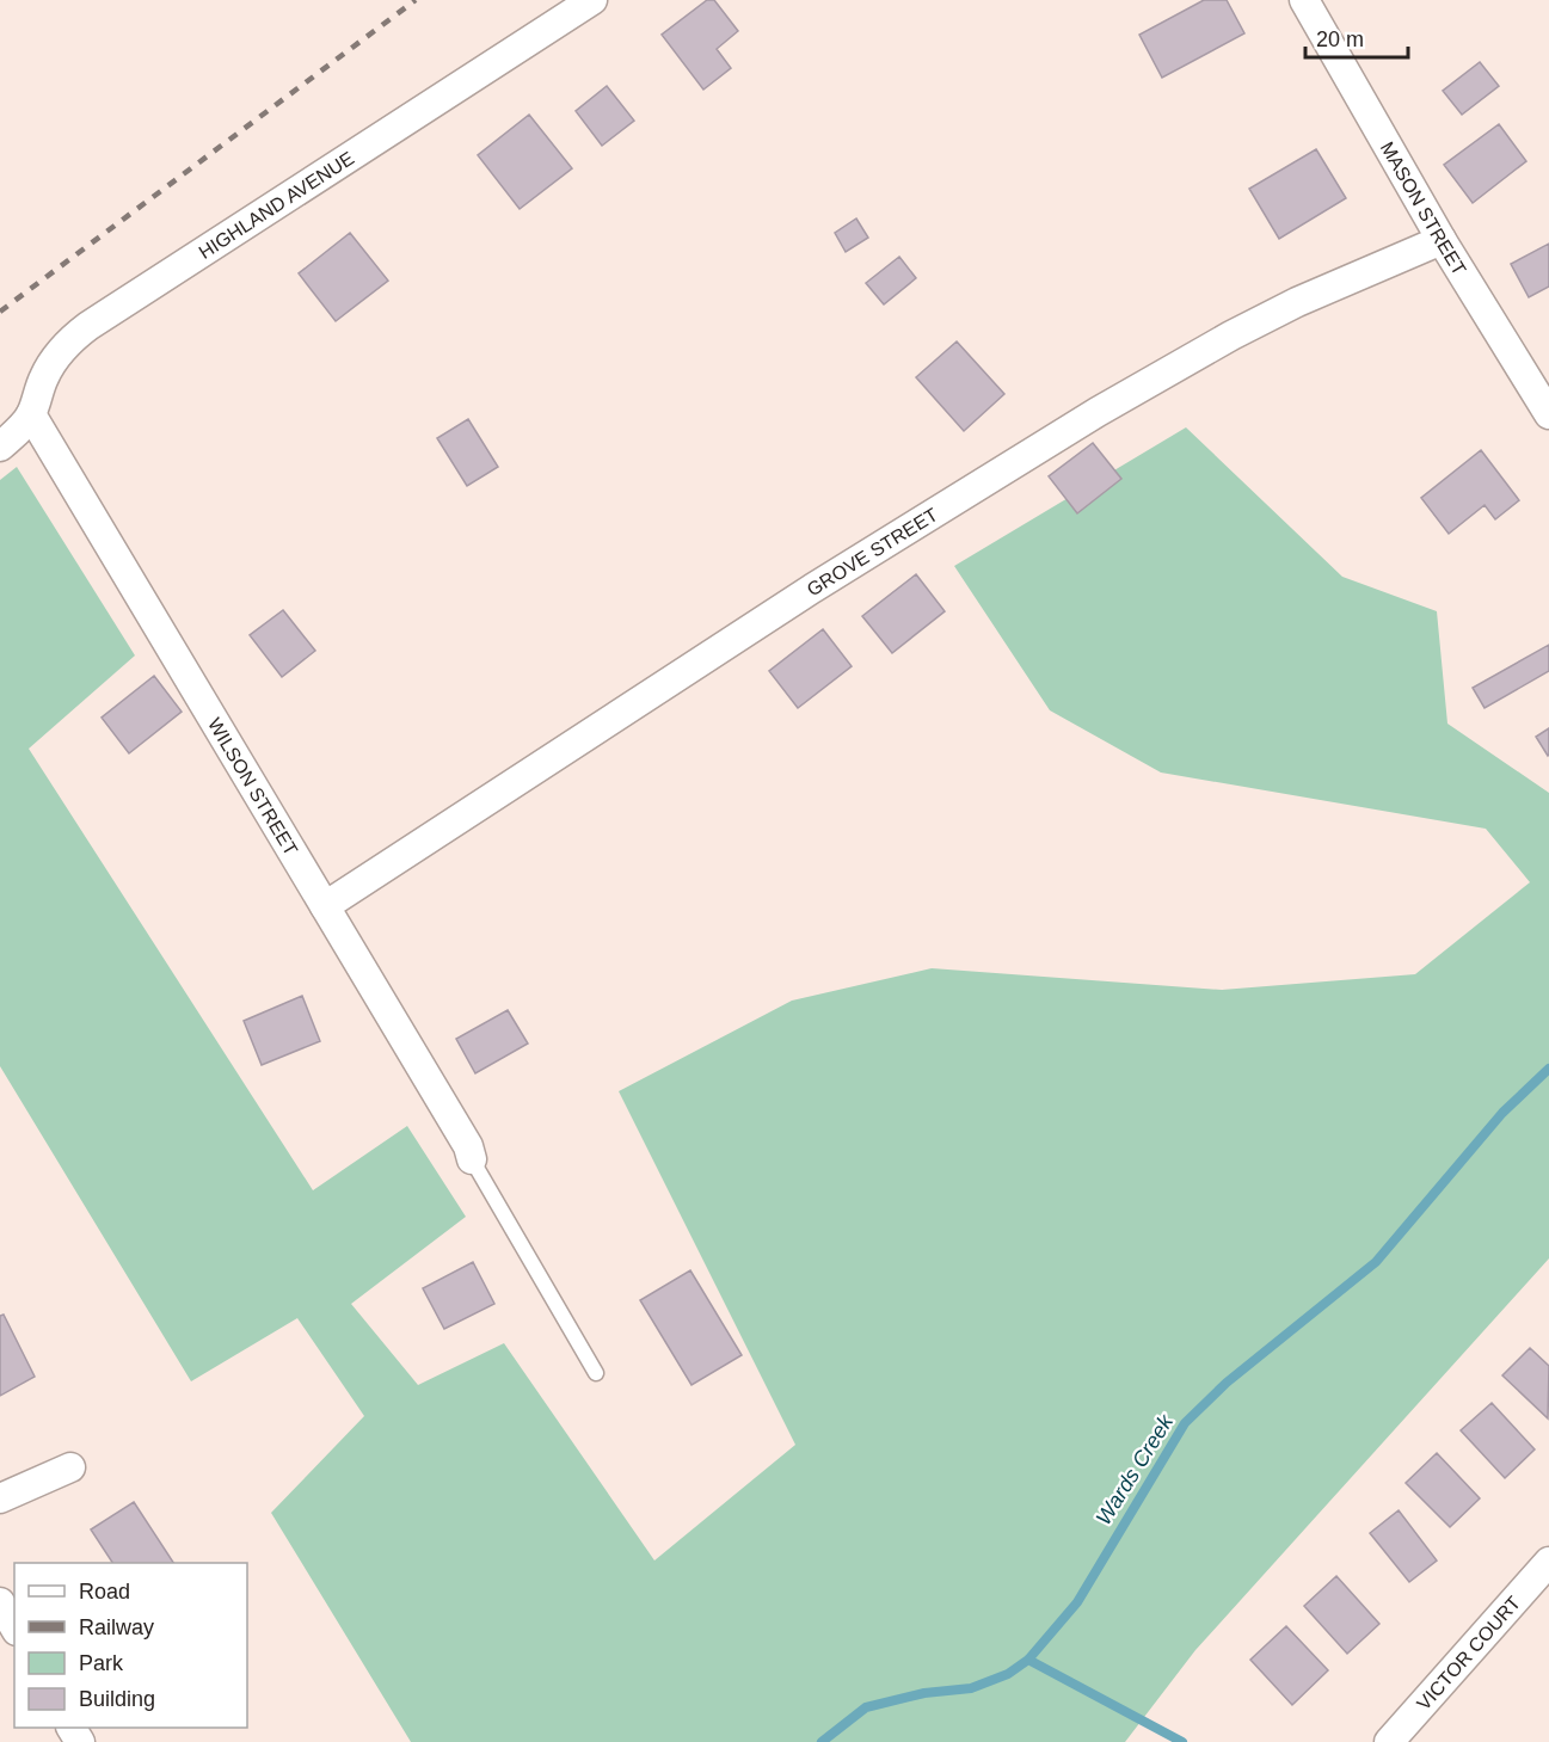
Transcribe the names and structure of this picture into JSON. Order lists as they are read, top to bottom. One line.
{"streets":{"street":["HIGHLAND AVENUE","MASON STREET","GROVE STREET","WILSON STREET","VICTOR COURT"]},"crossings":[["HIGHLAND AVENUE","WILSON STREET"],["MASON STREET","GROVE STREET"],["GROVE STREET","WILSON STREET"]],"water":["Wards Creek"],"legend":["Road","Railway","Park","Building"],"scale_bar":"20 m"}
